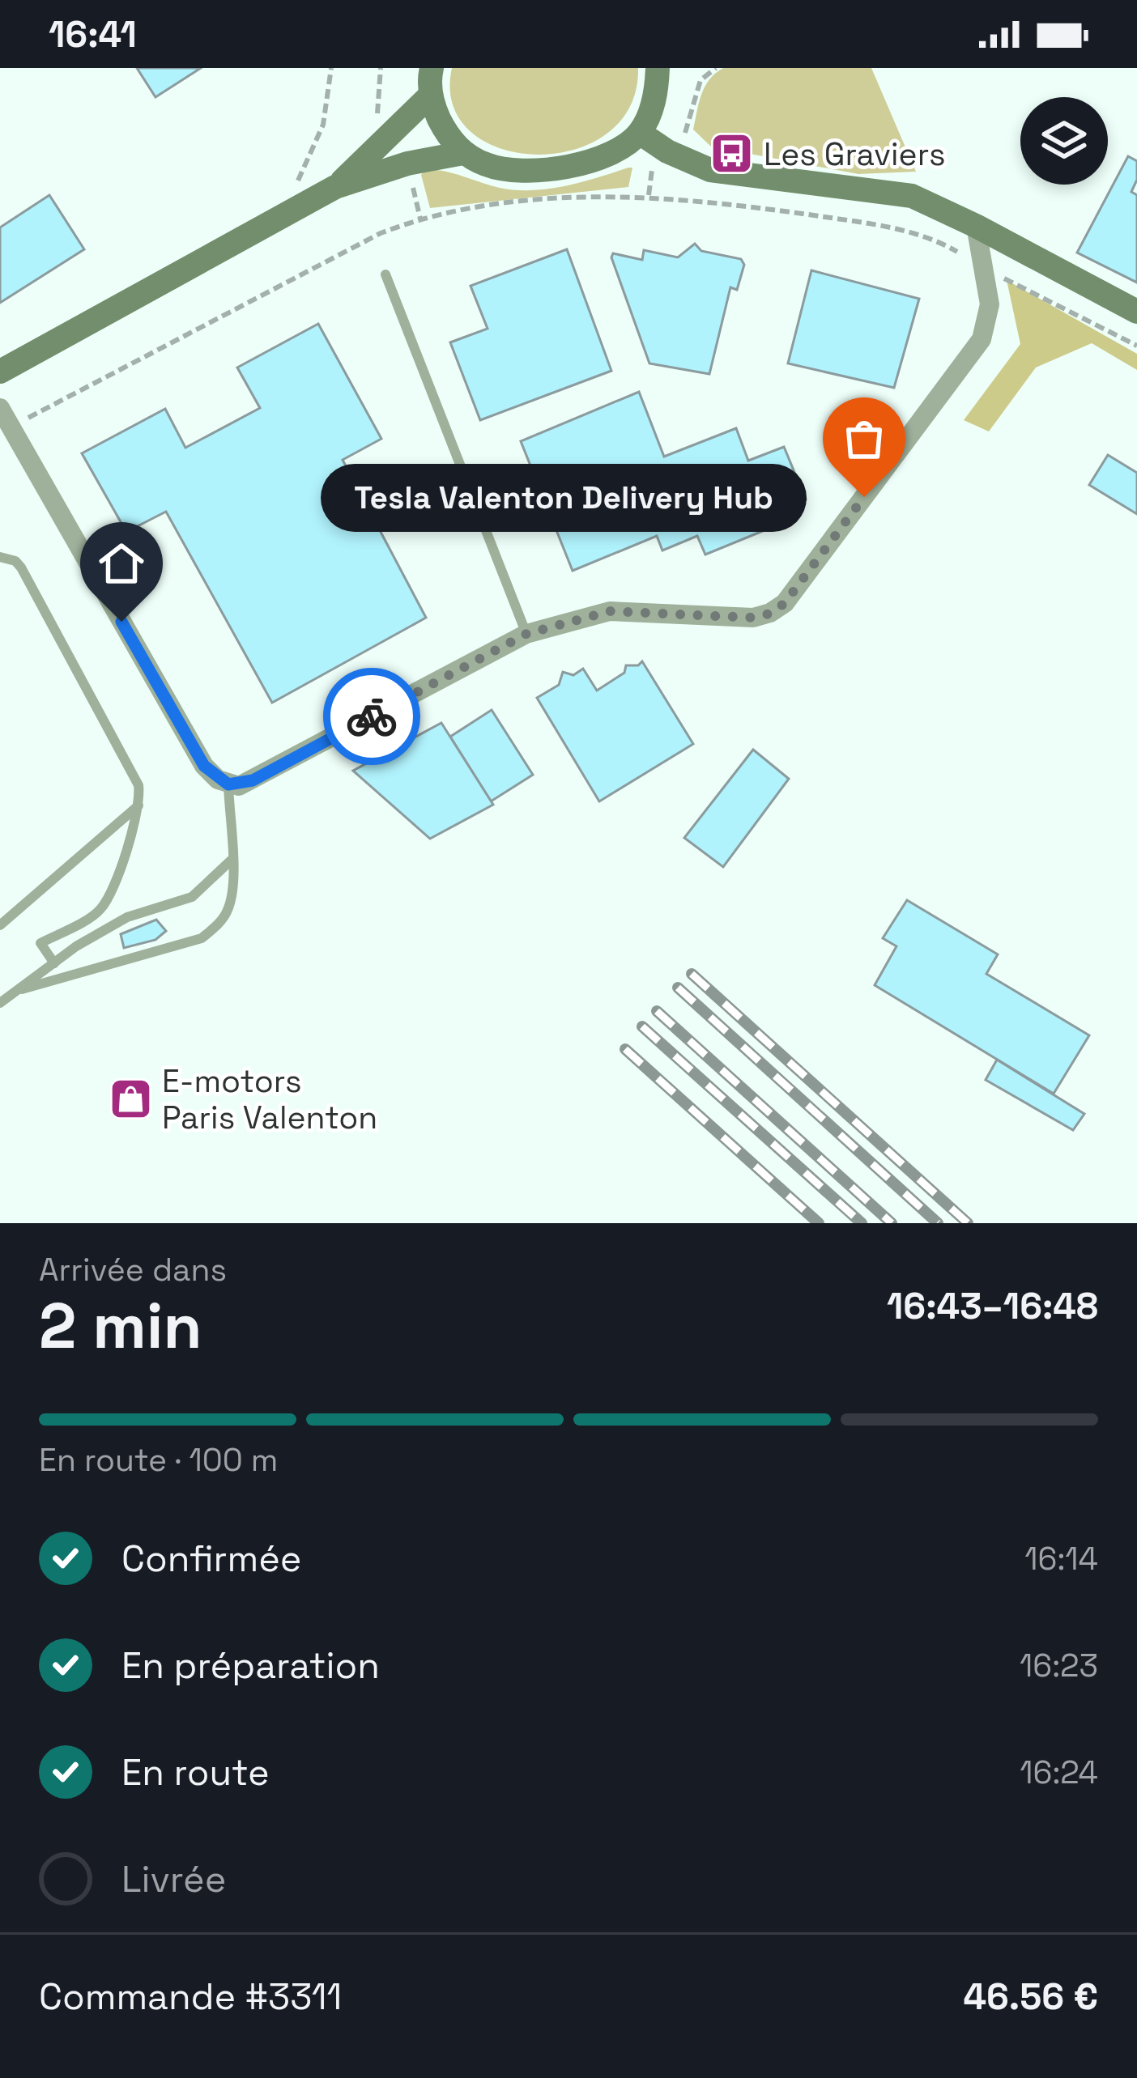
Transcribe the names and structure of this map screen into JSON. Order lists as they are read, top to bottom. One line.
{"places":{"bus stop":["Les Graviers"],"other":["Tesla Valenton Delivery Hub"],"shop":["E-motors Paris Valenton"]},"page":{"status":"16:41","bubble":"Tesla Valenton Delivery Hub","heading":["2 min","Arrivée dans","16:43–16:48"],"panel":["Commande #3311","46.56 €"],"bar":"En route · 100 m","list":[["Confirmée","16:14"],["En préparation","16:23"],["En route","16:24"],"Livrée"]}}
